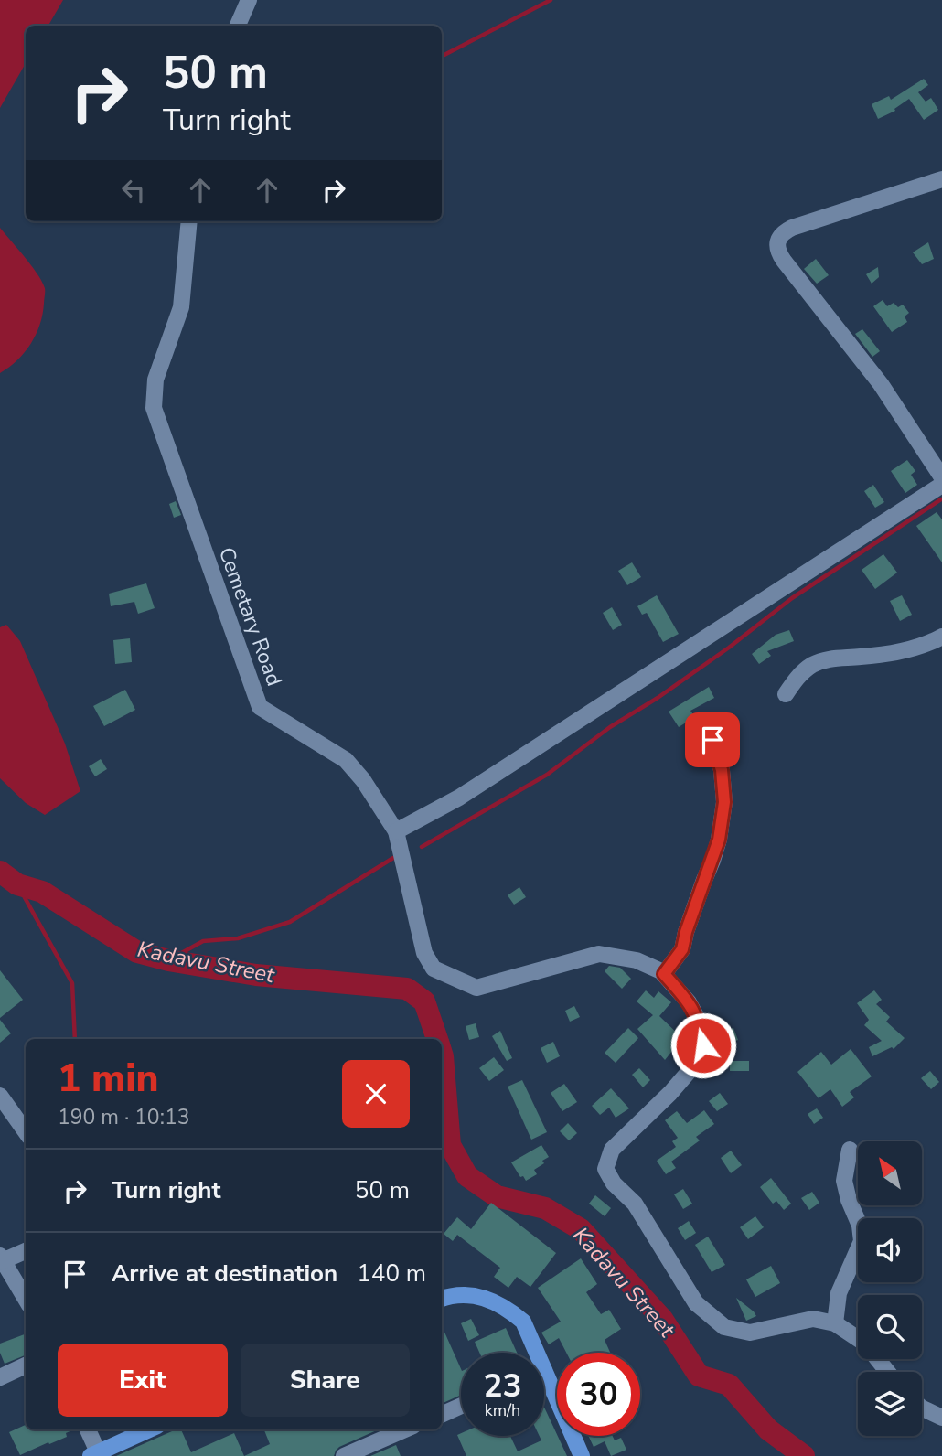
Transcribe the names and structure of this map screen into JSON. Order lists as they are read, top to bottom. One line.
{"streets":{"street":["Cemetary Road"]},"water":["Kadavu Street"],"north":"top left","page":{"turn":["50 m","Turn right"],"heading":["1 min","190 m · 10:13"],"list":[{"name":"Turn right","value":"50 m"},{"name":"Arrive at destination","value":"140 m"}],"buttons":["Exit","Share"],"speed":"23 km/h","limit":"30"}}
